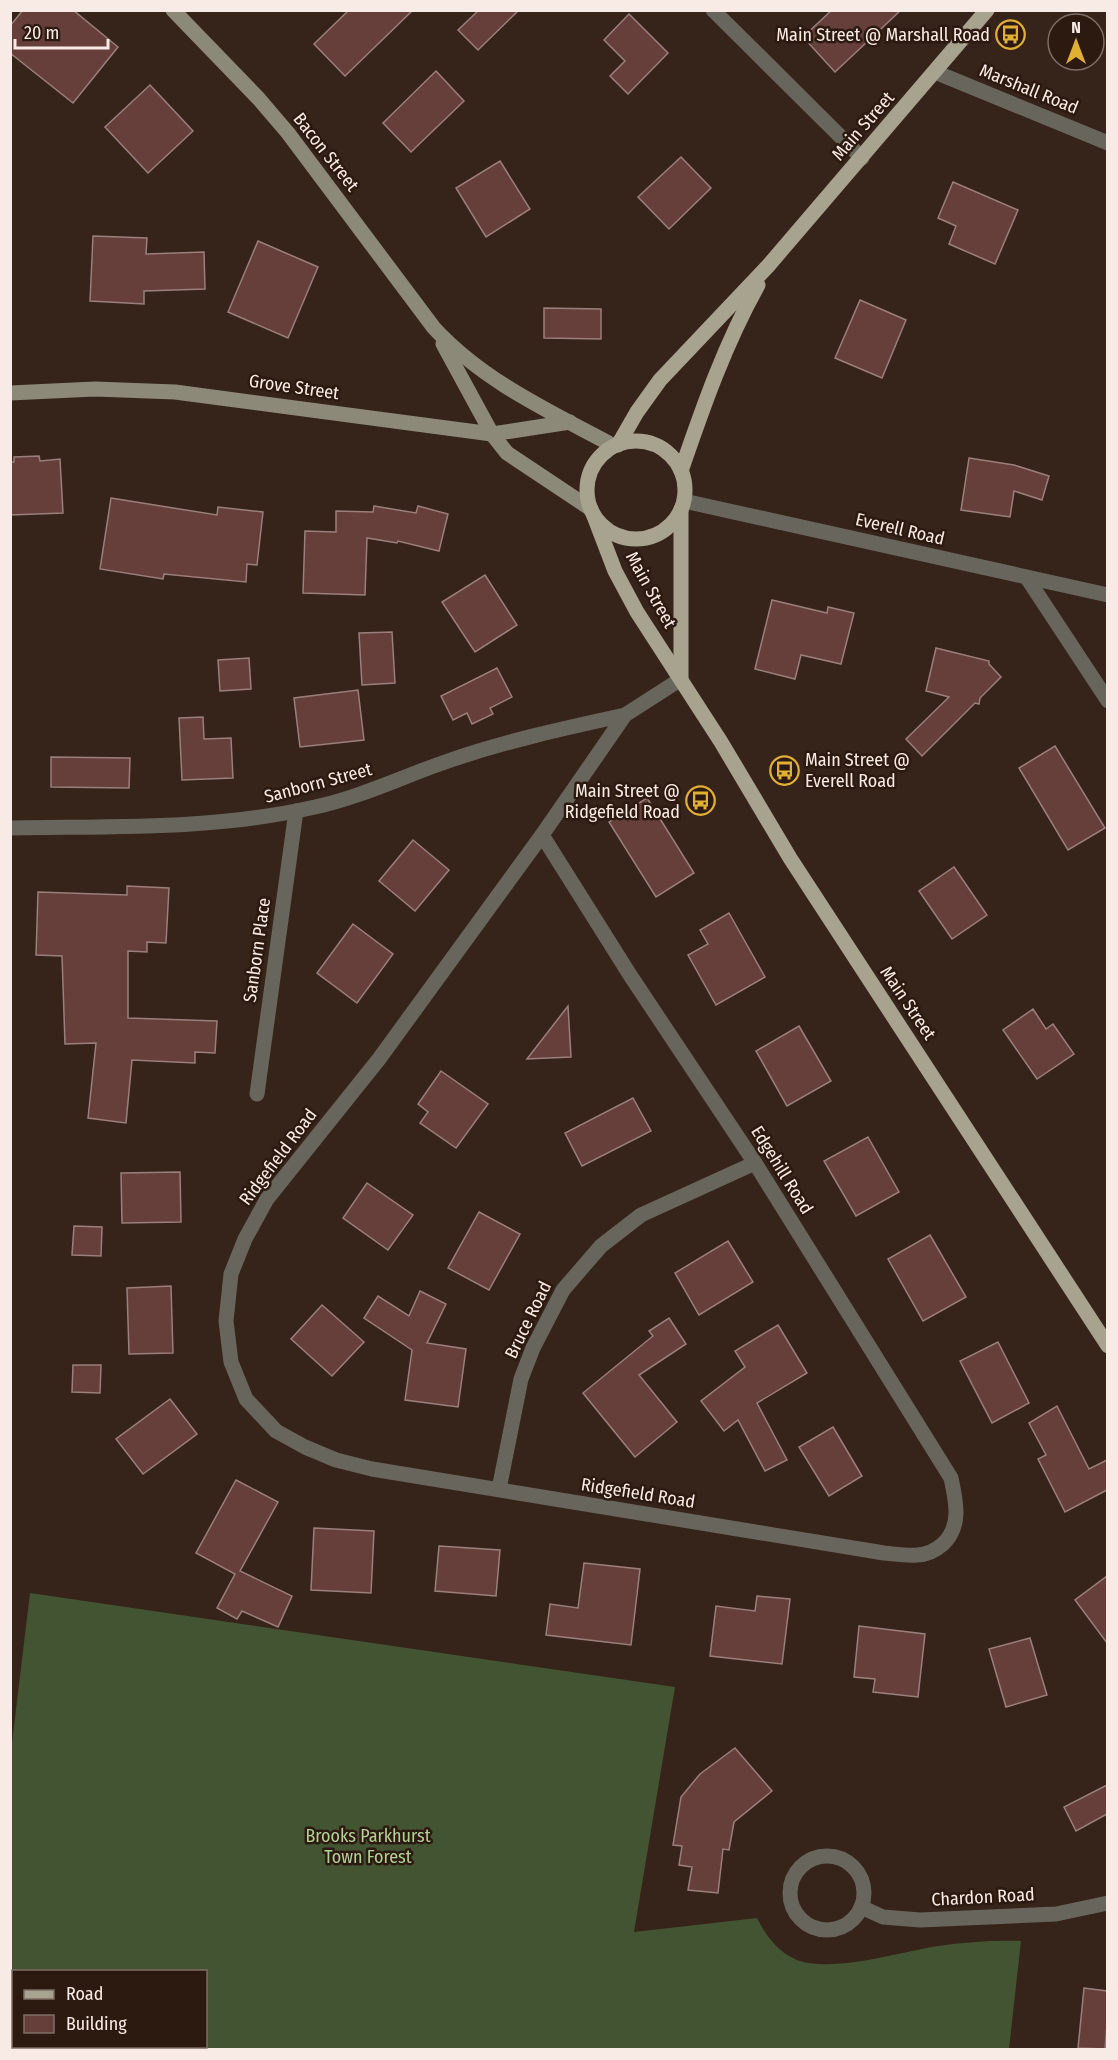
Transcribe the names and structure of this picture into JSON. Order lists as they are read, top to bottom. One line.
{"streets":{"main road":["Main Street","Bacon Street","Grove Street"],"street":["Marshall Road","Everell Road","Sanborn Street","Sanborn Place","Ridgefield Road","Edgehill Road","Bruce Road","Chardon Road"]},"crossings":[["Marshall Road","Main Street"],["Main Street","Bacon Street"],["Main Street","Everell Road"],["Main Street","Ridgefield Road"],["Bacon Street","Grove Street"],["Bacon Street","Everell Road"],["Sanborn Street","Sanborn Place"],["Sanborn Street","Ridgefield Road"],["Ridgefield Road","Edgehill Road"],["Ridgefield Road","Bruce Road"],["Edgehill Road","Bruce Road"]],"parks":["Brooks Parkhurst Town Forest"],"places":{"bus stop":["Main Street @ Marshall Road","Main Street @ Everell Road","Main Street @ Ridgefield Road"]},"legend":["Road","Building"],"scale_bar":"20 m","north":"top"}
